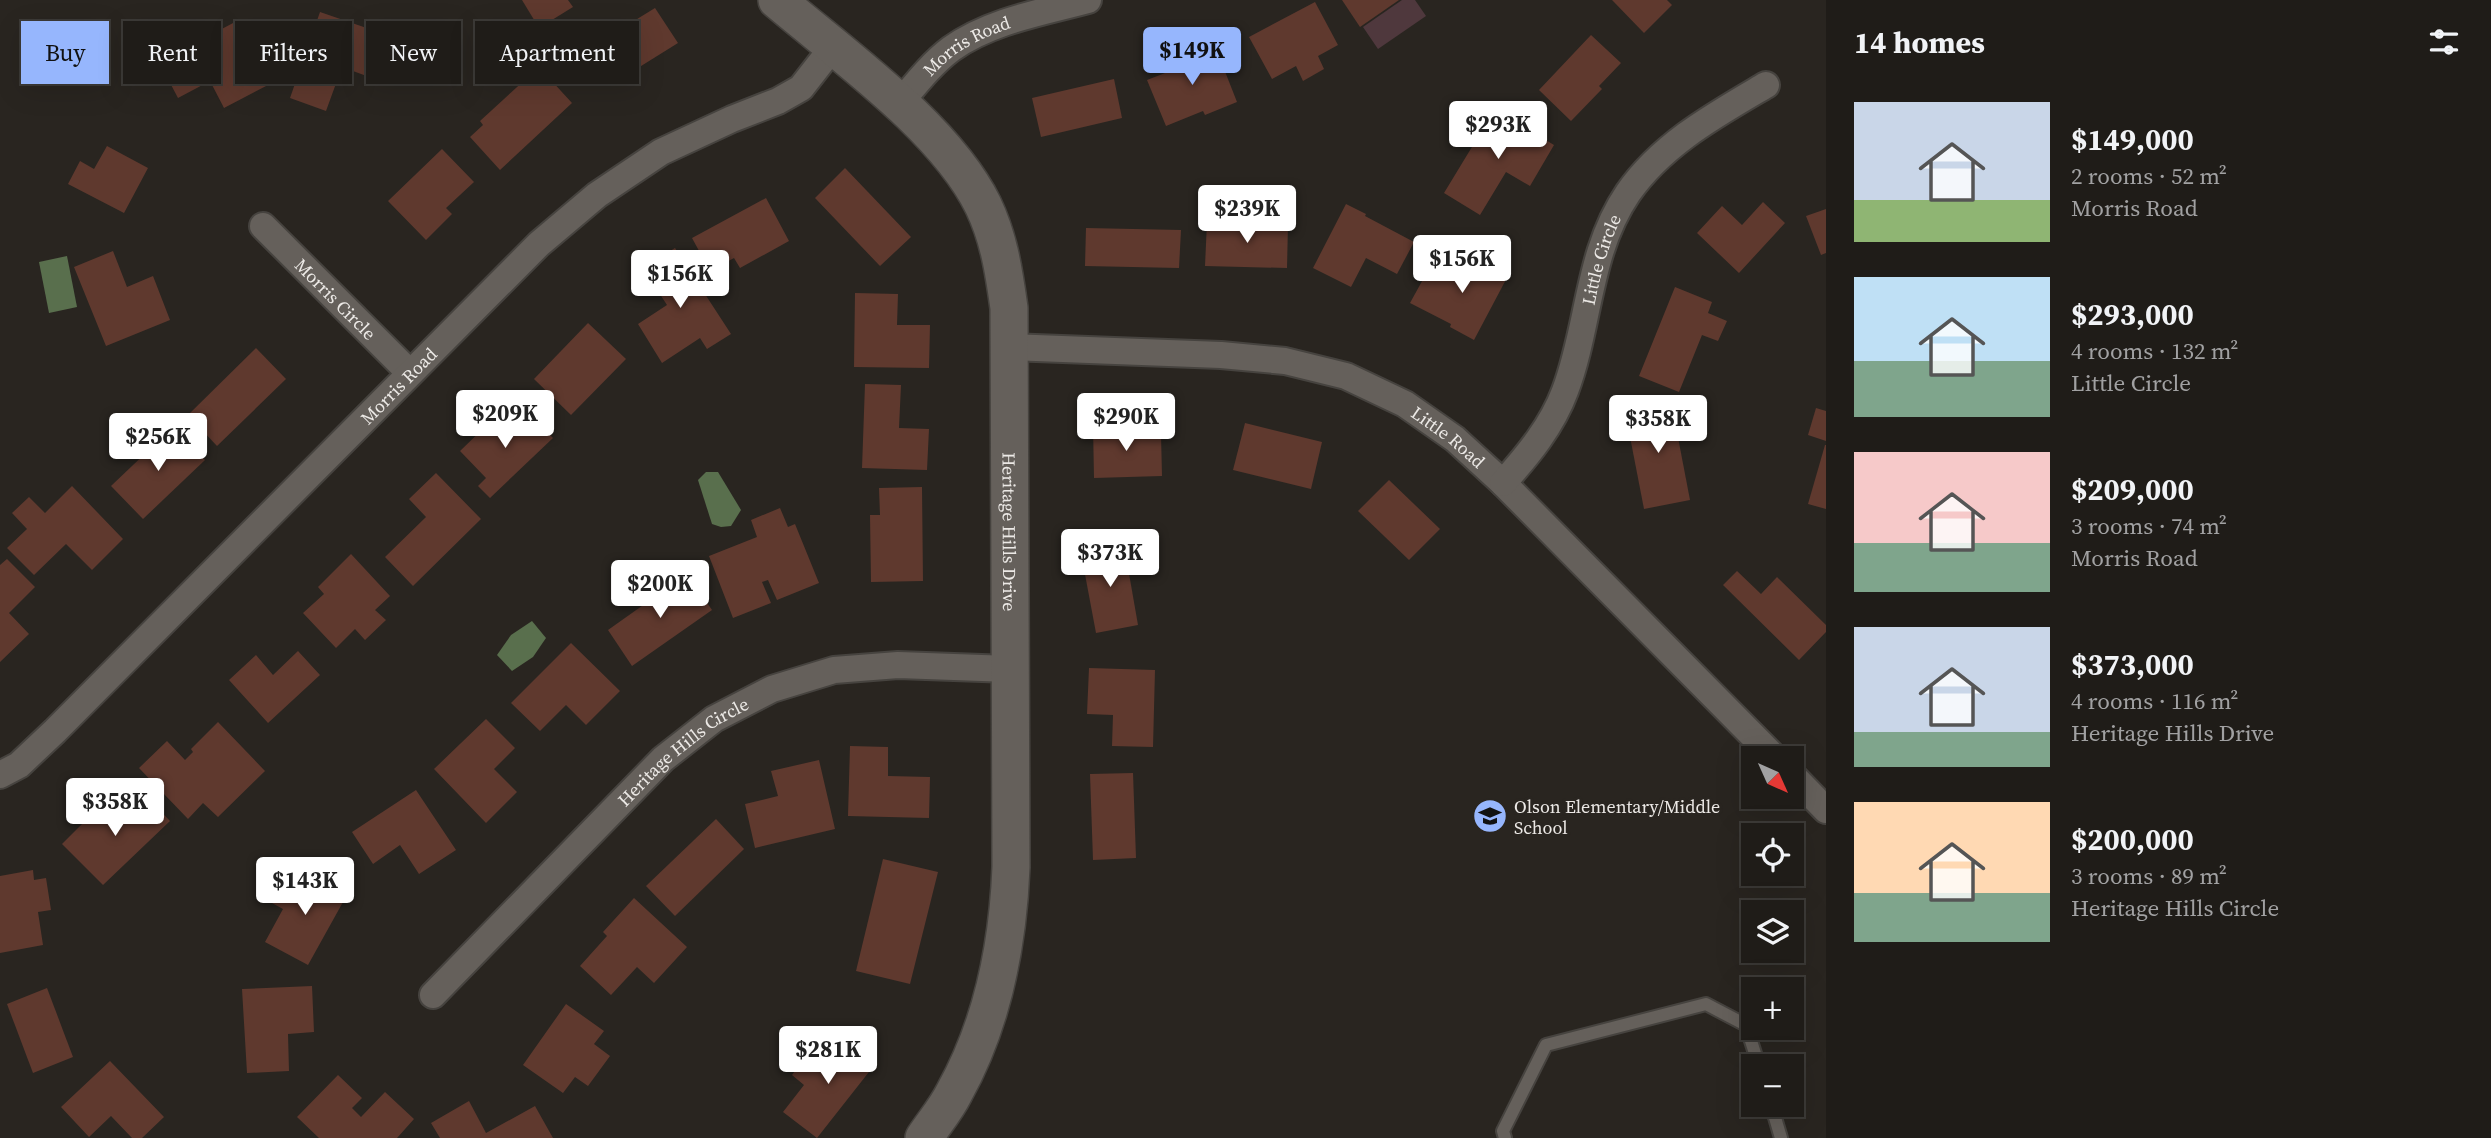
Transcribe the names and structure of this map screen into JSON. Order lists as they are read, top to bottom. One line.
{"streets":{"street":["Morris Road","Little Circle","Morris Circle","Little Road","Heritage Hills Drive","Heritage Hills Circle"]},"crossings":[["Morris Road","Morris Circle"],["Morris Road","Heritage Hills Drive"],["Little Circle","Little Road"],["Little Road","Heritage Hills Drive"],["Heritage Hills Drive","Heritage Hills Circle"]],"places":{"school or university":["Olson Elementary/Middle School"]},"north":"bottom right","page":{"heading":"14 homes","chip":["Buy","Rent","Filters","New","Apartment"],"price":["$149K","$293K","$239K","$156K","$156K","$209K","$290K","$358K","$256K","$373K","$200K","$358K","$143K","$281K"],"list":[{"name":"$149,000","note":"2 rooms · 52 m² · Morris Road"},{"name":"$293,000","note":"4 rooms · 132 m² · Little Circle"},{"name":"$209,000","note":"3 rooms · 74 m² · Morris Road"},{"name":"$373,000","note":"4 rooms · 116 m² · Heritage Hills Drive"},{"name":"$200,000","note":"3 rooms · 89 m² · Heritage Hills Circle"}],"map_buttons":["+","−"]}}
